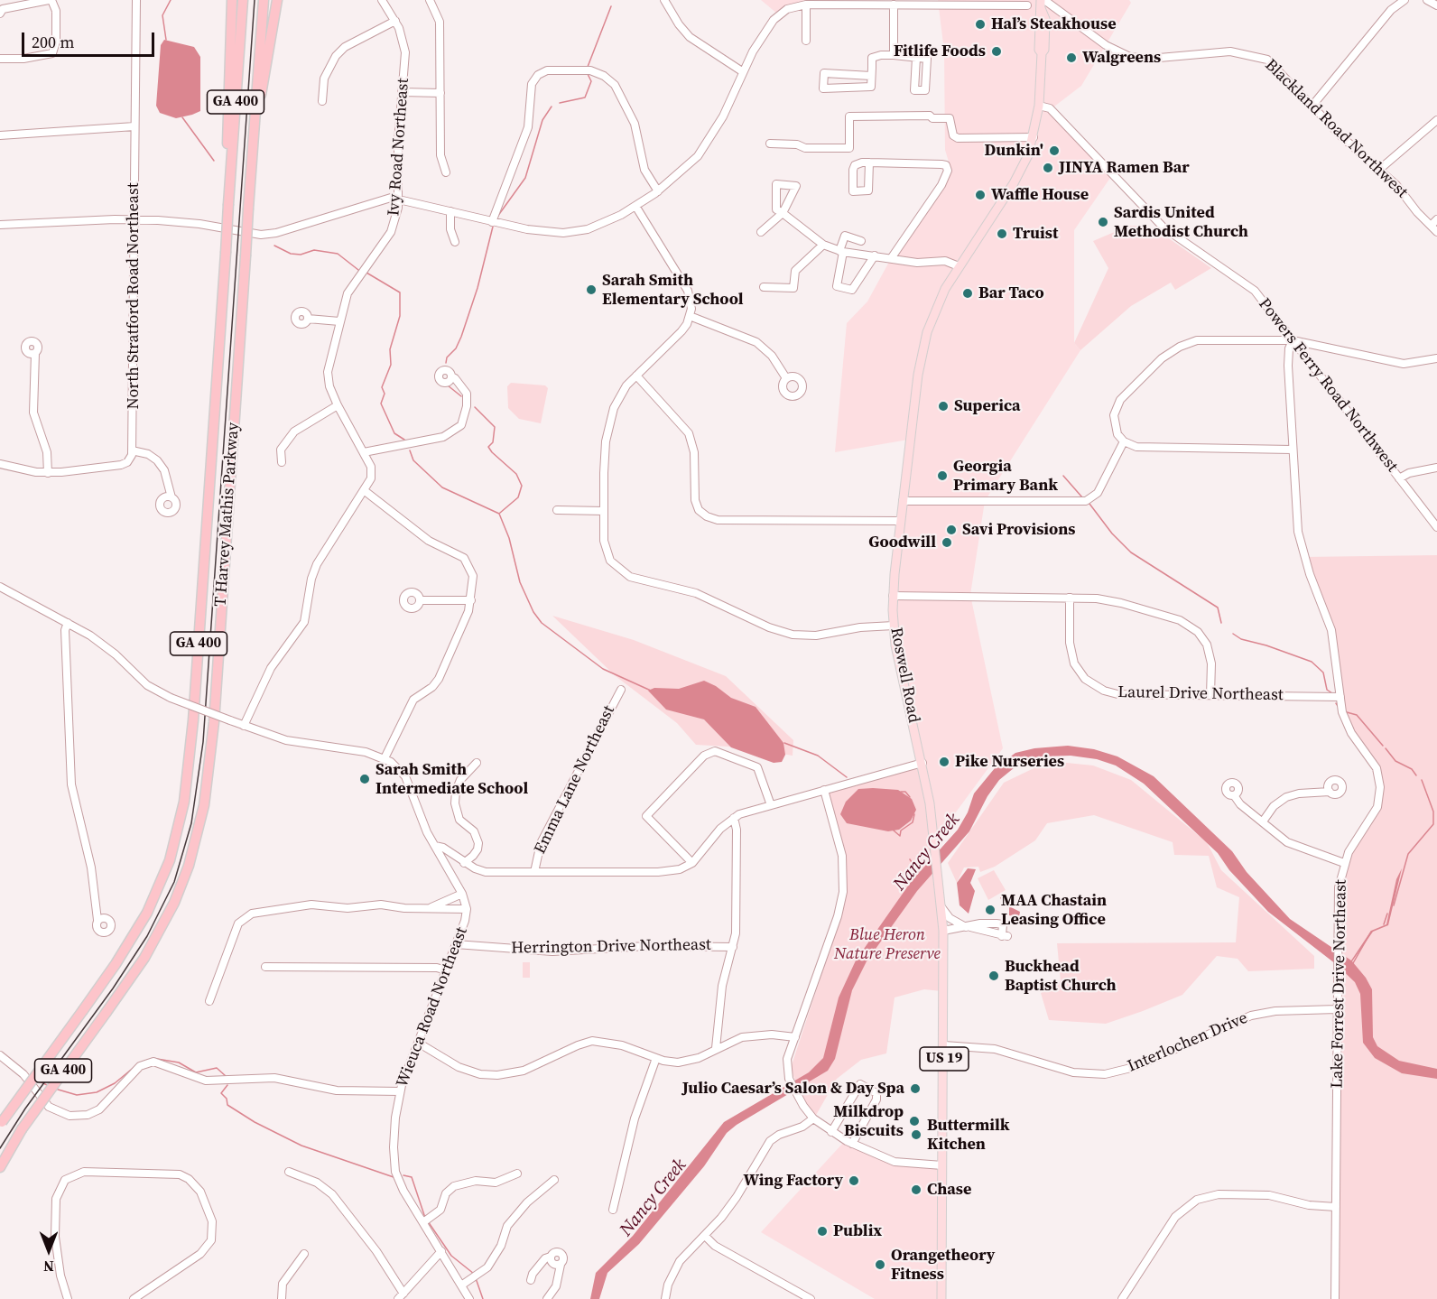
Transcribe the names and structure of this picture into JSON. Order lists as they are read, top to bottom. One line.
{"streets":{"highway":["GA 400","T Harvey Mathis Parkway"],"main road":["Roswell Road","US 19"],"street":["Blackland Road Northwest","Ivy Road Northeast","North Stratford Road Northeast","Powers Ferry Road Northwest","Laurel Drive Northeast","Emma Lane Northeast","Herrington Drive Northeast","Lake Forrest Drive Northeast","Wieuca Road Northeast","Interlochen Drive"]},"crossings":[["Blackland Road Northwest","Roswell Road"],["Ivy Road Northeast","Wieuca Road Northeast"],["Powers Ferry Road Northwest","Roswell Road"],["Powers Ferry Road Northwest","Lake Forrest Drive Northeast"],["Roswell Road","Interlochen Drive"],["Laurel Drive Northeast","Lake Forrest Drive Northeast"],["Herrington Drive Northeast","Wieuca Road Northeast"],["Lake Forrest Drive Northeast","Interlochen Drive"]],"water":["Nancy Creek"],"parks":["Blue Heron Nature Preserve"],"places":["Hal’s Steakhouse","Fitlife Foods","Walgreens","Dunkin'","JINYA Ramen Bar","Waffle House","Sardis United Methodist Church","Truist","Sarah Smith Elementary School","Bar Taco","Superica","Georgia Primary Bank","Savi Provisions","Goodwill","Pike Nurseries","Sarah Smith Intermediate School","MAA Chastain Leasing Office","Buckhead Baptist Church","Julio Caesar’s Salon & Day Spa","Milkdrop Biscuits","Buttermilk Kitchen","Wing Factory","Chase","Publix","Orangetheory Fitness"],"scale_bar":"200 m","north":"bottom"}
